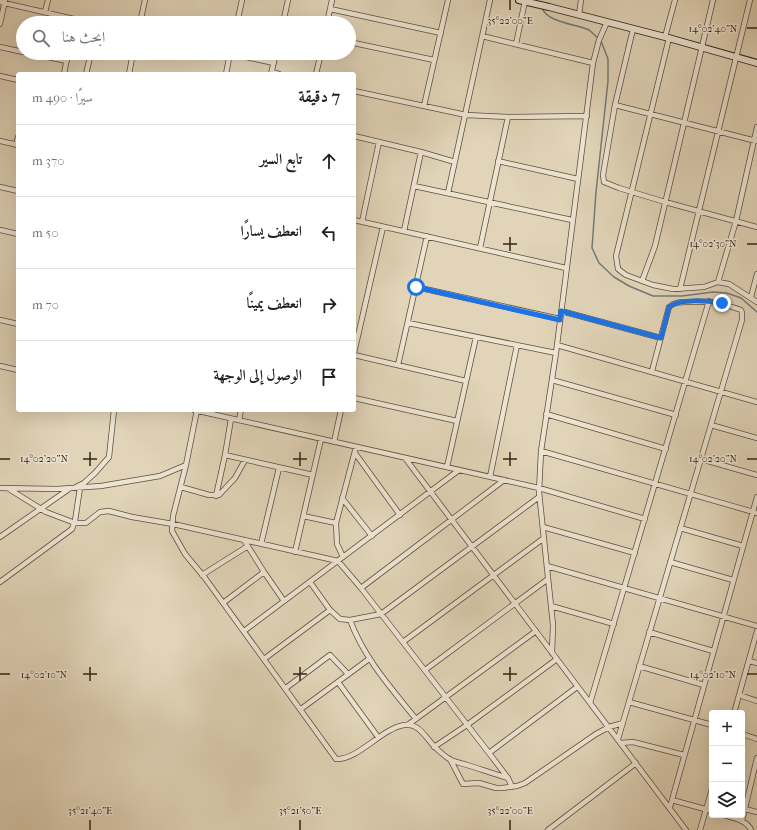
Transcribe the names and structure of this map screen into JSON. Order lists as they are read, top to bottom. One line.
{"page":{"search":"ابحث هنا","heading":["7 دقيقة","سيرًا · 490 m"],"list":[["تابع السير","370 m"],["انعطف يسارًا","50 m"],["انعطف يمينًا","70 m"],"الوصول إلى الوجهة"],"map_buttons":["+","−"]},"coordinates":["35°22'00\"E","14°02'40\"N","14°02'30\"N","14°02'20\"N","14°02'10\"N","35°21'40\"E","35°21'50\"E"]}
